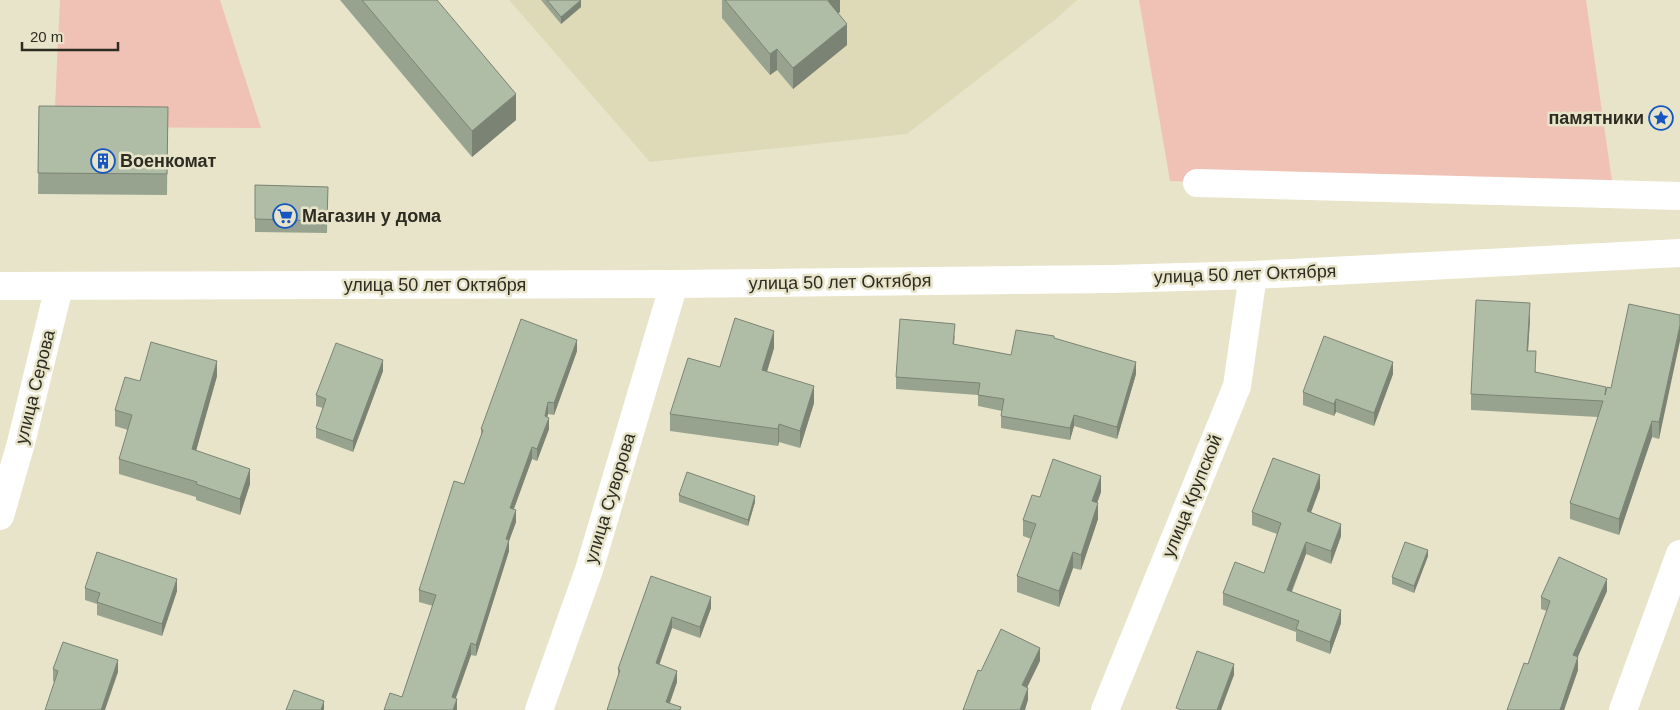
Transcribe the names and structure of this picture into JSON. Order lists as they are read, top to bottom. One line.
{"streets":{"street":["улица 50 лет Октября","улица Серова","улица Крупской","улица Суворова"]},"crossings":[["улица 50 лет Октября","улица Серова"],["улица 50 лет Октября","улица Крупской"],["улица 50 лет Октября","улица Суворова"]],"places":{"place":["памятники"],"building":["Военкомат"],"supermarket":["Магазин у дома"]},"scale_bar":"20 m"}
